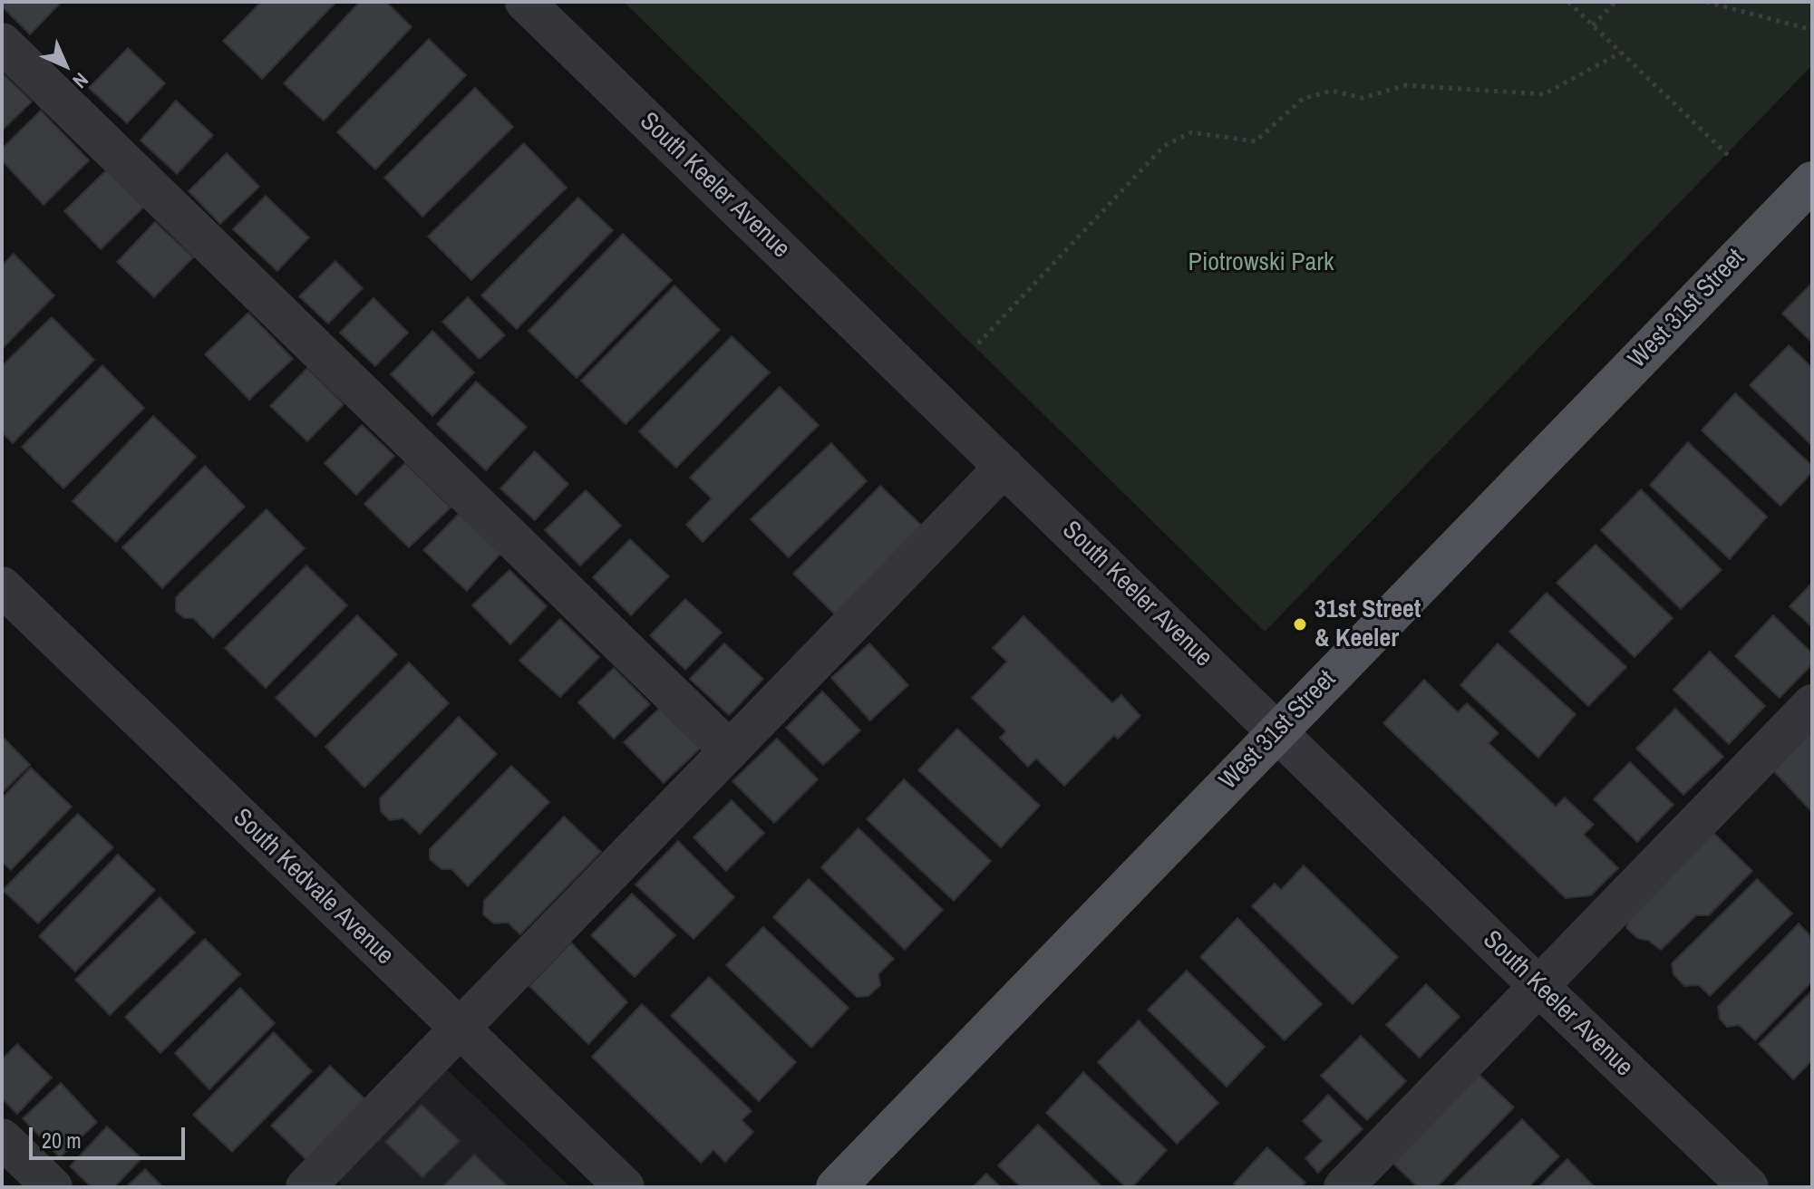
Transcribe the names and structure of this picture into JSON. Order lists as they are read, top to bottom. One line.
{"streets":{"main road":["West 31st Street"],"street":["South Keeler Avenue","South Kedvale Avenue"]},"crossings":[["South Keeler Avenue","West 31st Street"]],"parks":["Piotrowski Park"],"places":["31st Street & Keeler"],"scale_bar":"20 m","north":"bottom right"}
